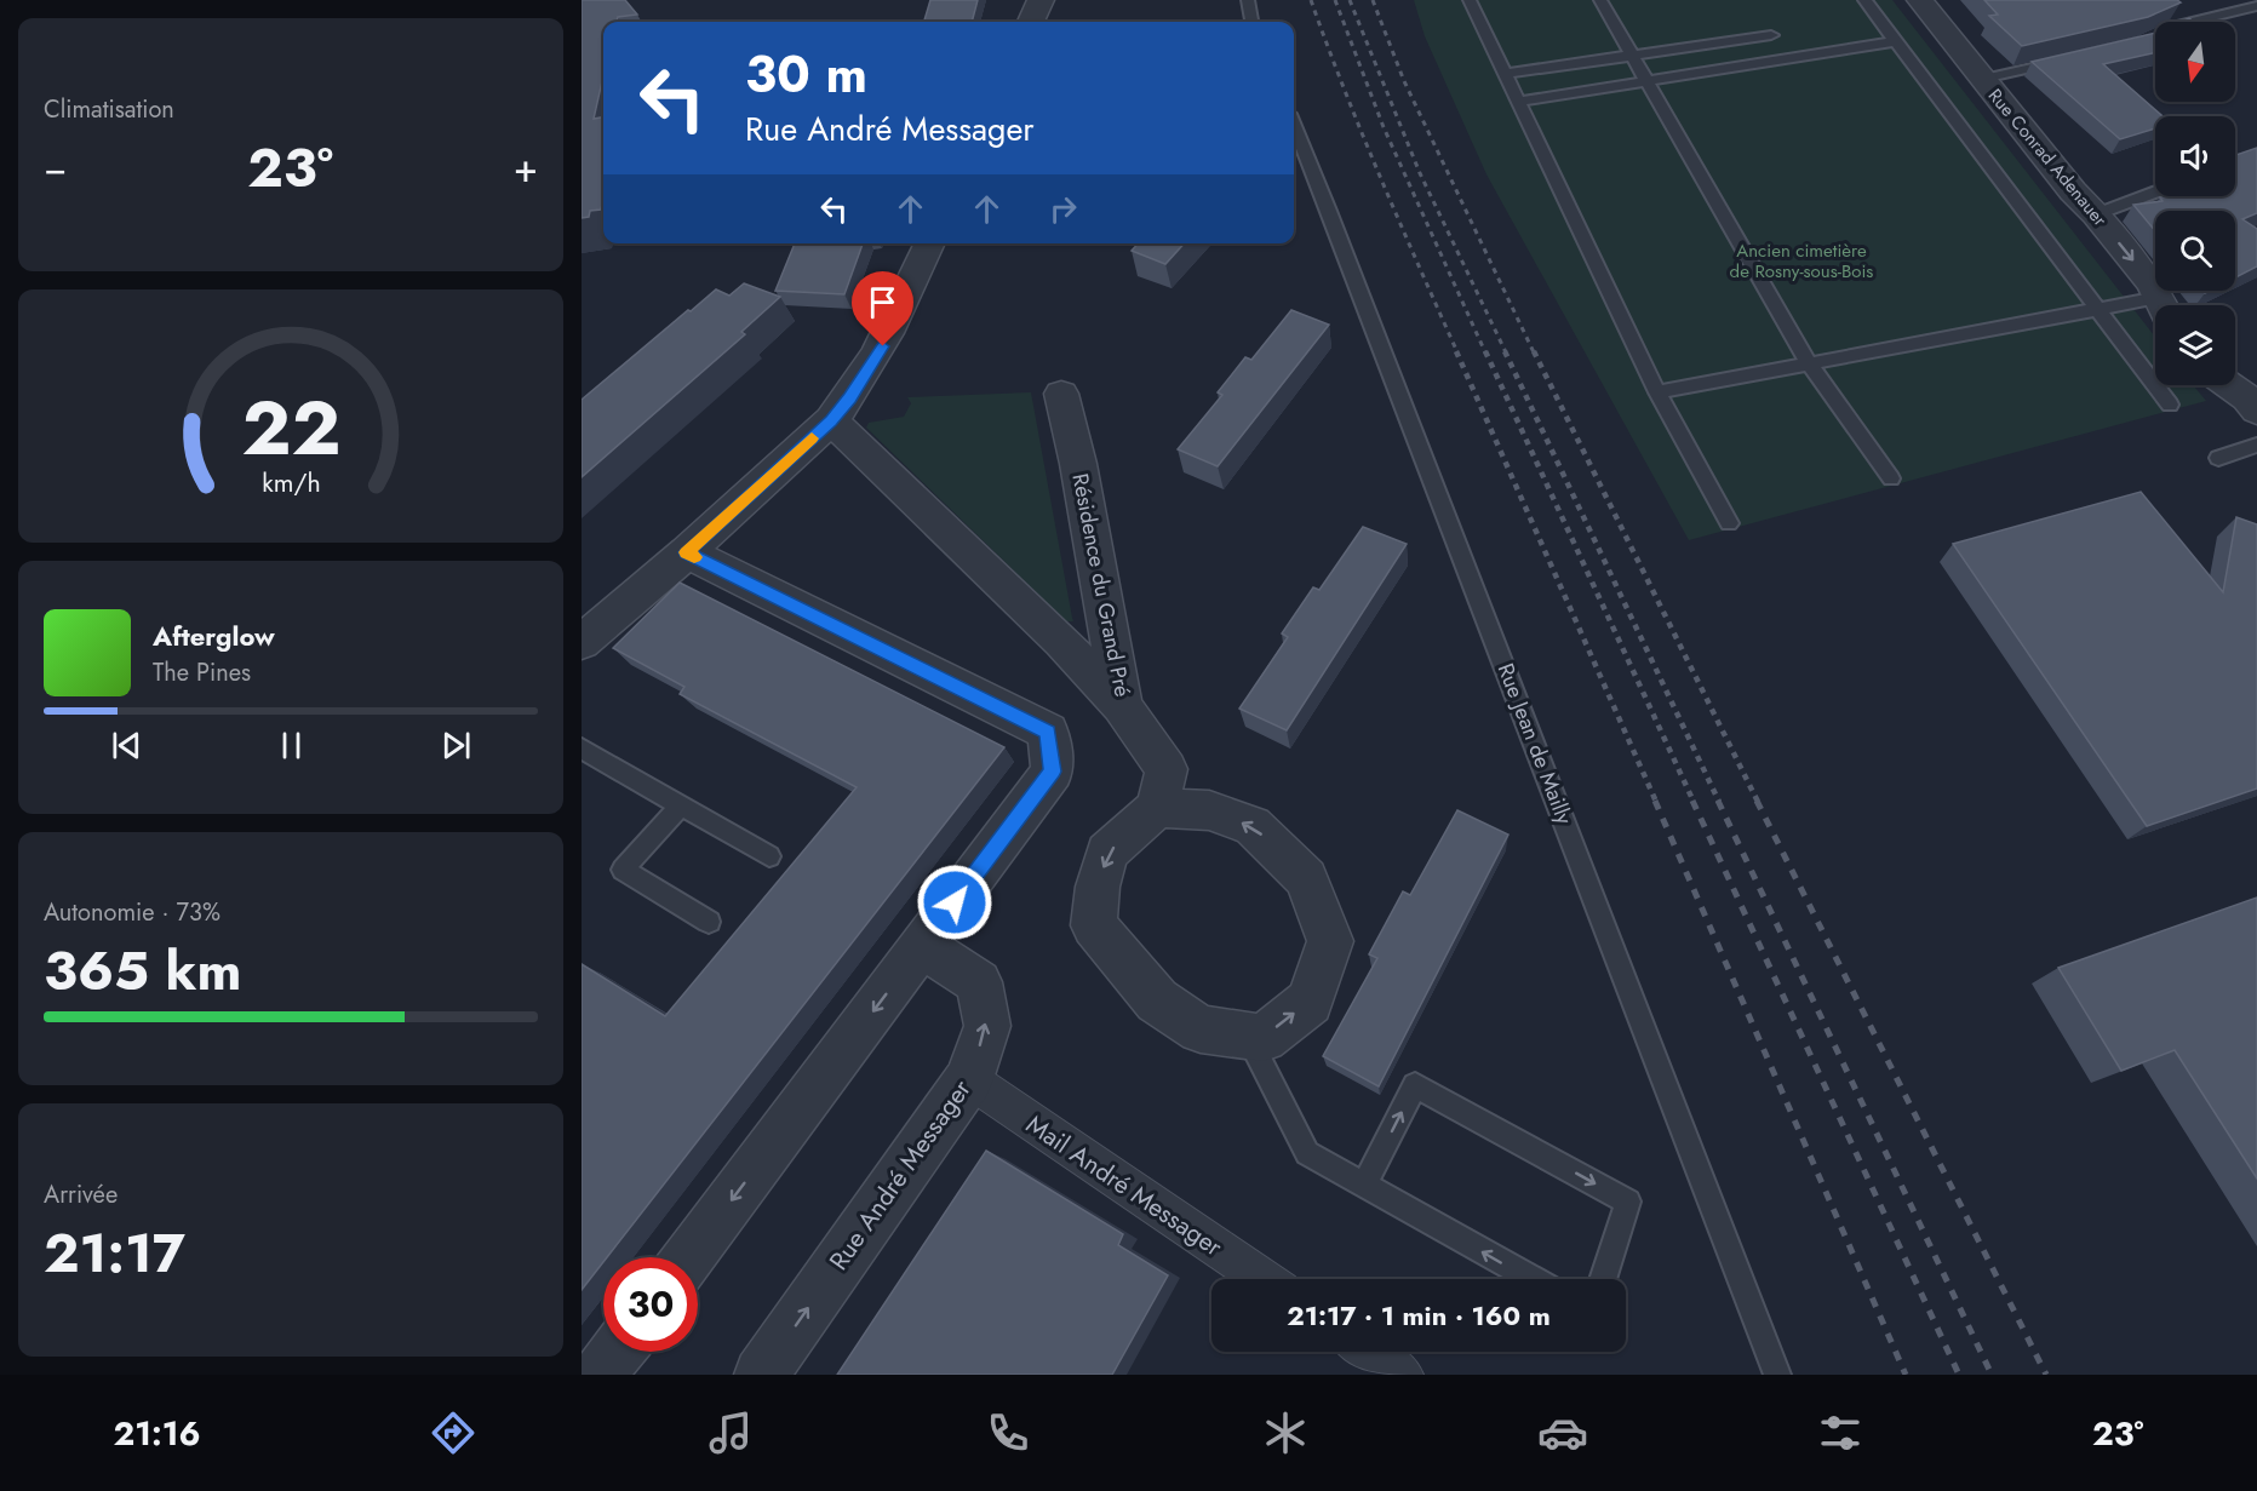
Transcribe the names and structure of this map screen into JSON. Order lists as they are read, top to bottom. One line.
{"streets":{"street":["Rue Conrad Adenauer","Résidence du Grand Pré","Rue André Messager","Mail André Messager"],"lane":["Rue Jean de Mailly"]},"crossings":[["Rue André Messager","Mail André Messager"]],"parks":["Ancien cimetière de Rosny-sous-Bois"],"north":"bottom","page":{"tile":["Climatisation",["Autonomie · 73%","365 km"],["Arrivée","21:17"]],"turn":["30 m","Rue André Messager"],"heat":["−","23°","+"],"song":["Afterglow","The Pines"],"limit":"30","trip":"21:17 · 1 min · 160 m","tabs":["21:16","23°"],"gauge":["22","km/h"]}}
